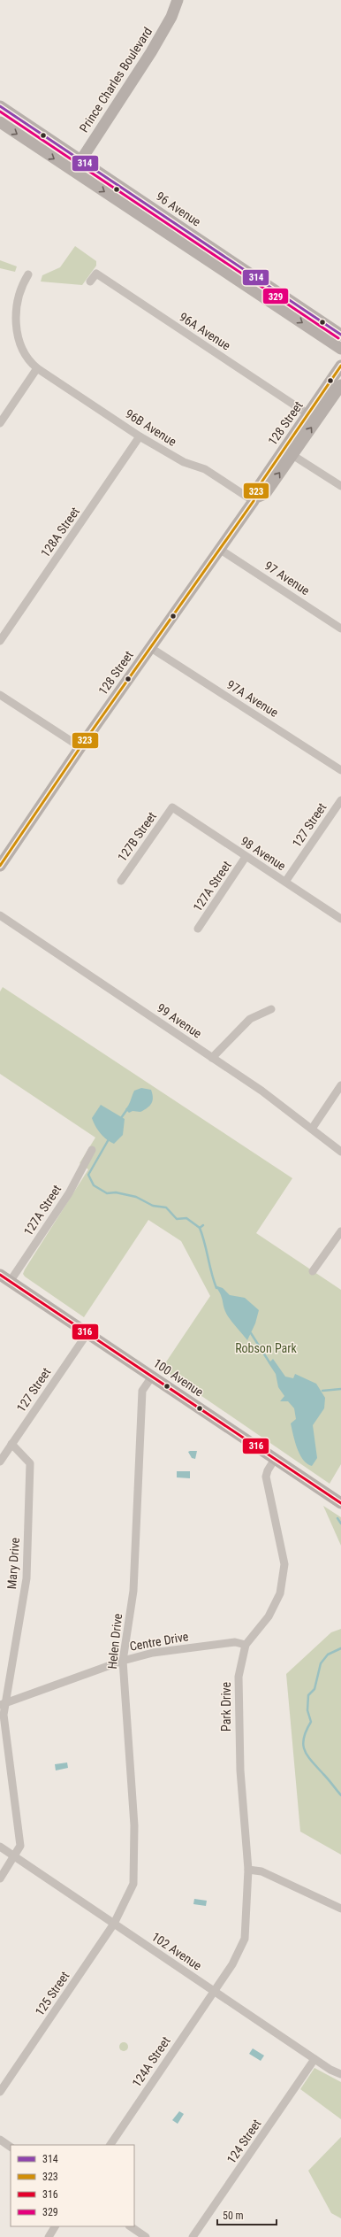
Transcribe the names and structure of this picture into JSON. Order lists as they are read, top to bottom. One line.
{"streets":{"main road":["Prince Charles Boulevard","96 Avenue","128 Street","100 Avenue"],"street":["96A Avenue","96B Avenue","128A Street","97 Avenue","97A Avenue","127 Street","127B Street","98 Avenue","127A Street","99 Avenue","Mary Drive","Helen Drive","Centre Drive","Park Drive","102 Avenue","125 Street","124A Street","124 Street"]},"crossings":[["Prince Charles Boulevard","96 Avenue"],["96A Avenue","128 Street"],["128 Street","96B Avenue"],["128 Street","97 Avenue"],["128 Street","97A Avenue"],["96B Avenue","128A Street"],["127 Street","98 Avenue"],["127 Street","100 Avenue"],["127 Street","Mary Drive"],["127B Street","98 Avenue"],["98 Avenue","127A Street"],["127A Street","100 Avenue"],["100 Avenue","Helen Drive"],["100 Avenue","Park Drive"],["Mary Drive","Centre Drive"],["Mary Drive","102 Avenue"],["Helen Drive","Centre Drive"],["Helen Drive","125 Street"],["Centre Drive","Park Drive"],["Park Drive","102 Avenue"],["Park Drive","124A Street"],["102 Avenue","125 Street"],["102 Avenue","124A Street"],["102 Avenue","124 Street"]],"parks":["Robson Park"],"lines":["transit line 314","transit line 329","transit line 323","transit line 316"],"legend":["314","323","316","329"],"scale_bar":"50 m"}
